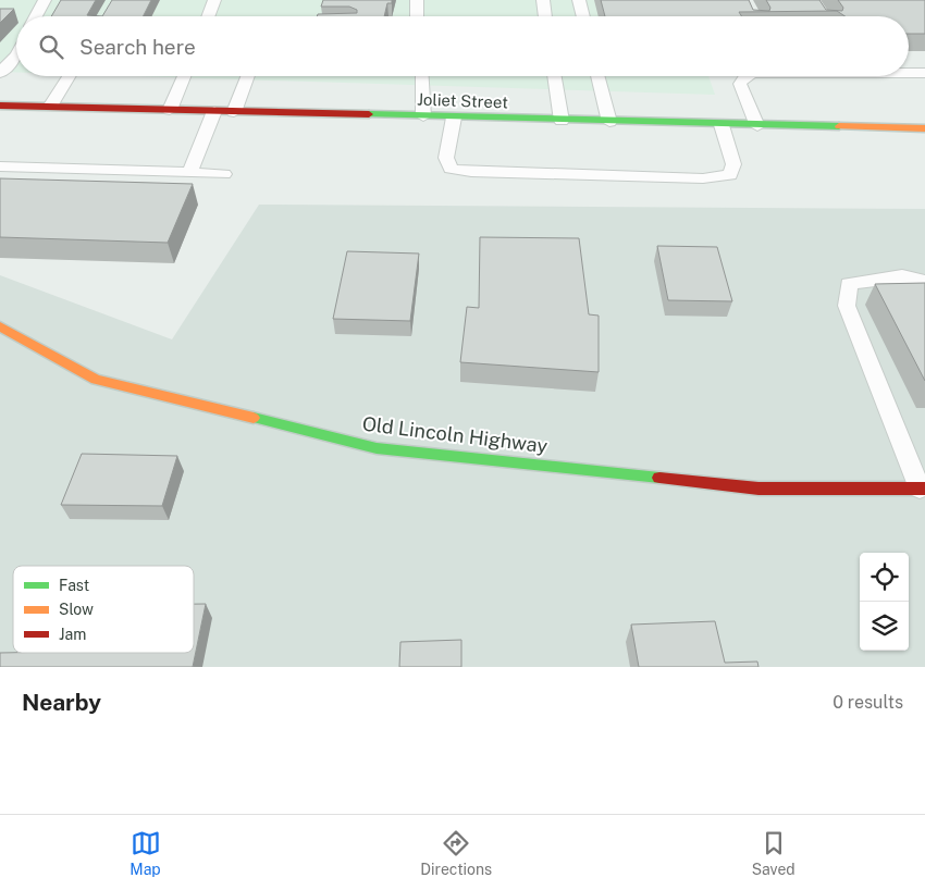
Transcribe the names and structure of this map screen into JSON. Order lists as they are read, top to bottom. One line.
{"streets":{"main road":["Joliet Street","Old Lincoln Highway"]},"legend":["Fast","Slow","Jam"],"page":{"search":"Search here","heading":["Nearby","0 results"],"nav":["Map","Directions","Saved"]}}
